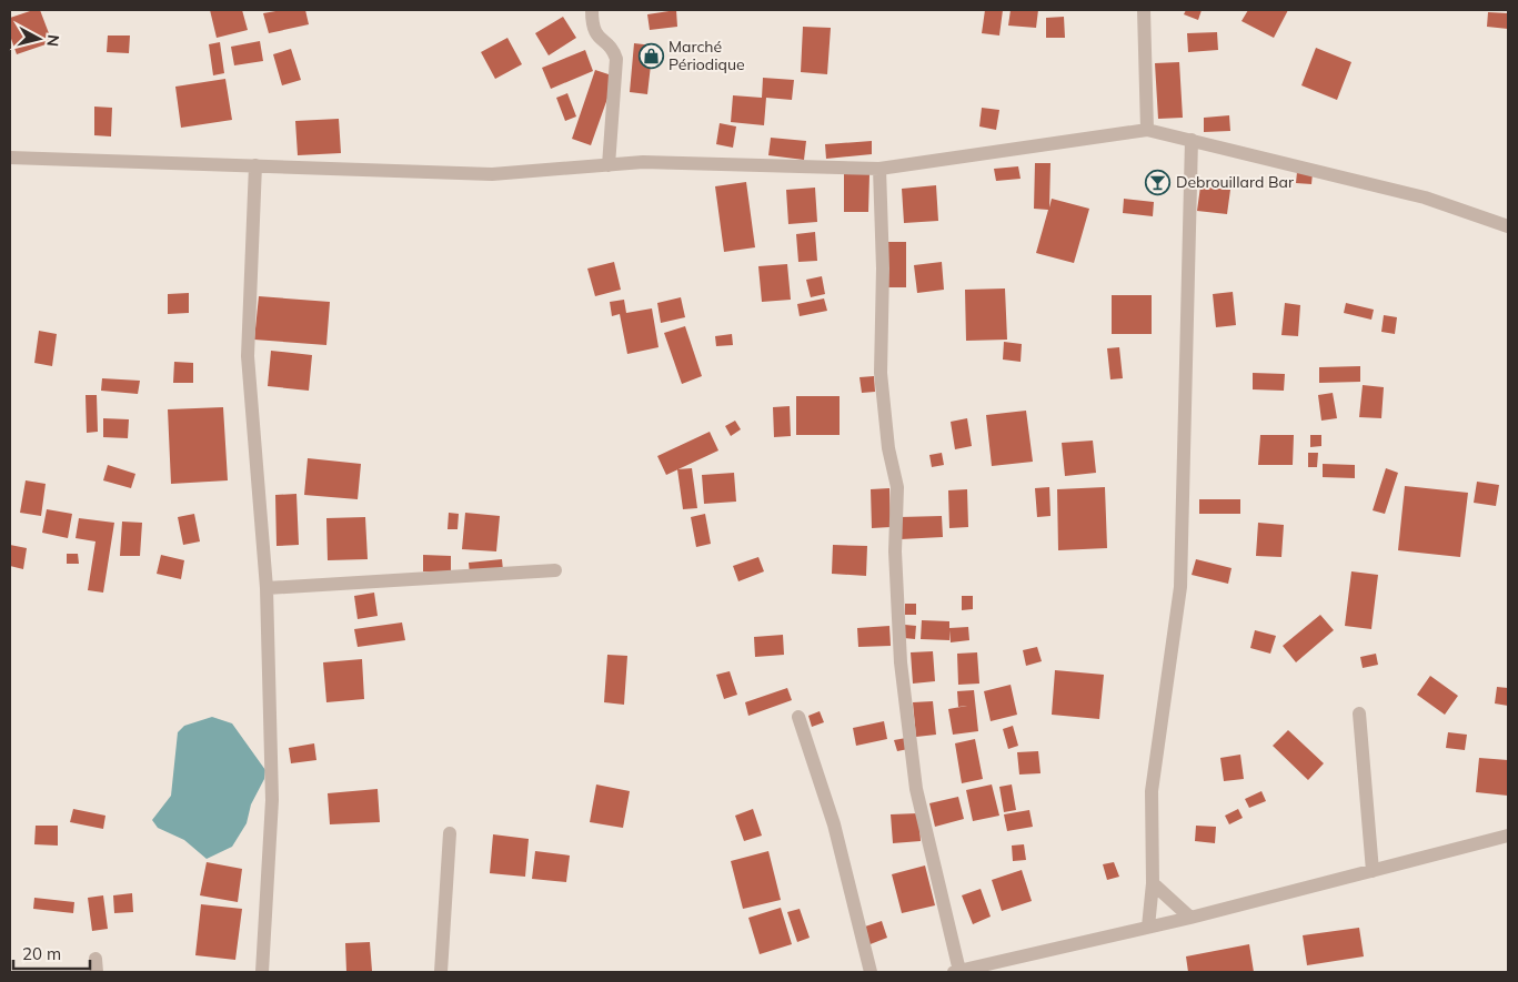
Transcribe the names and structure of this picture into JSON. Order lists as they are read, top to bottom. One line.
{"places":{"shop":["Marché Périodique"],"bar":["Debrouillard Bar"]},"scale_bar":"20 m","north":"right"}
